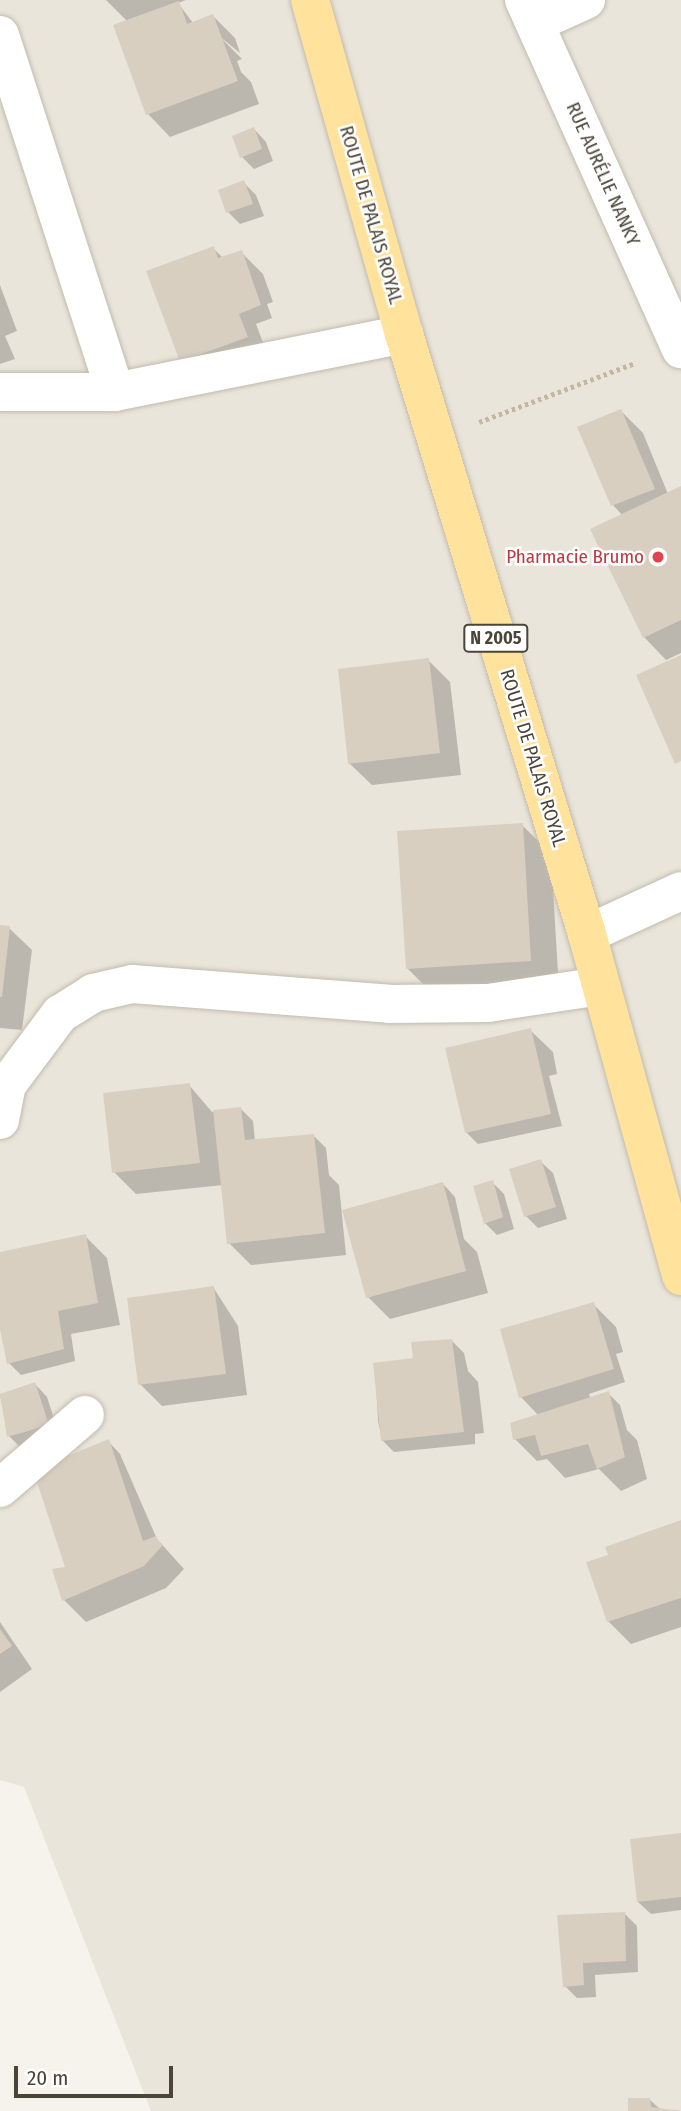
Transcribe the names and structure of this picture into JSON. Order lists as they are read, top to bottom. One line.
{"streets":{"main road":["ROUTE DE PALAIS ROYAL","N 2005"],"street":["RUE AURÉLIE NANKY"]},"places":["Pharmacie Brumo"],"scale_bar":"20 m"}
